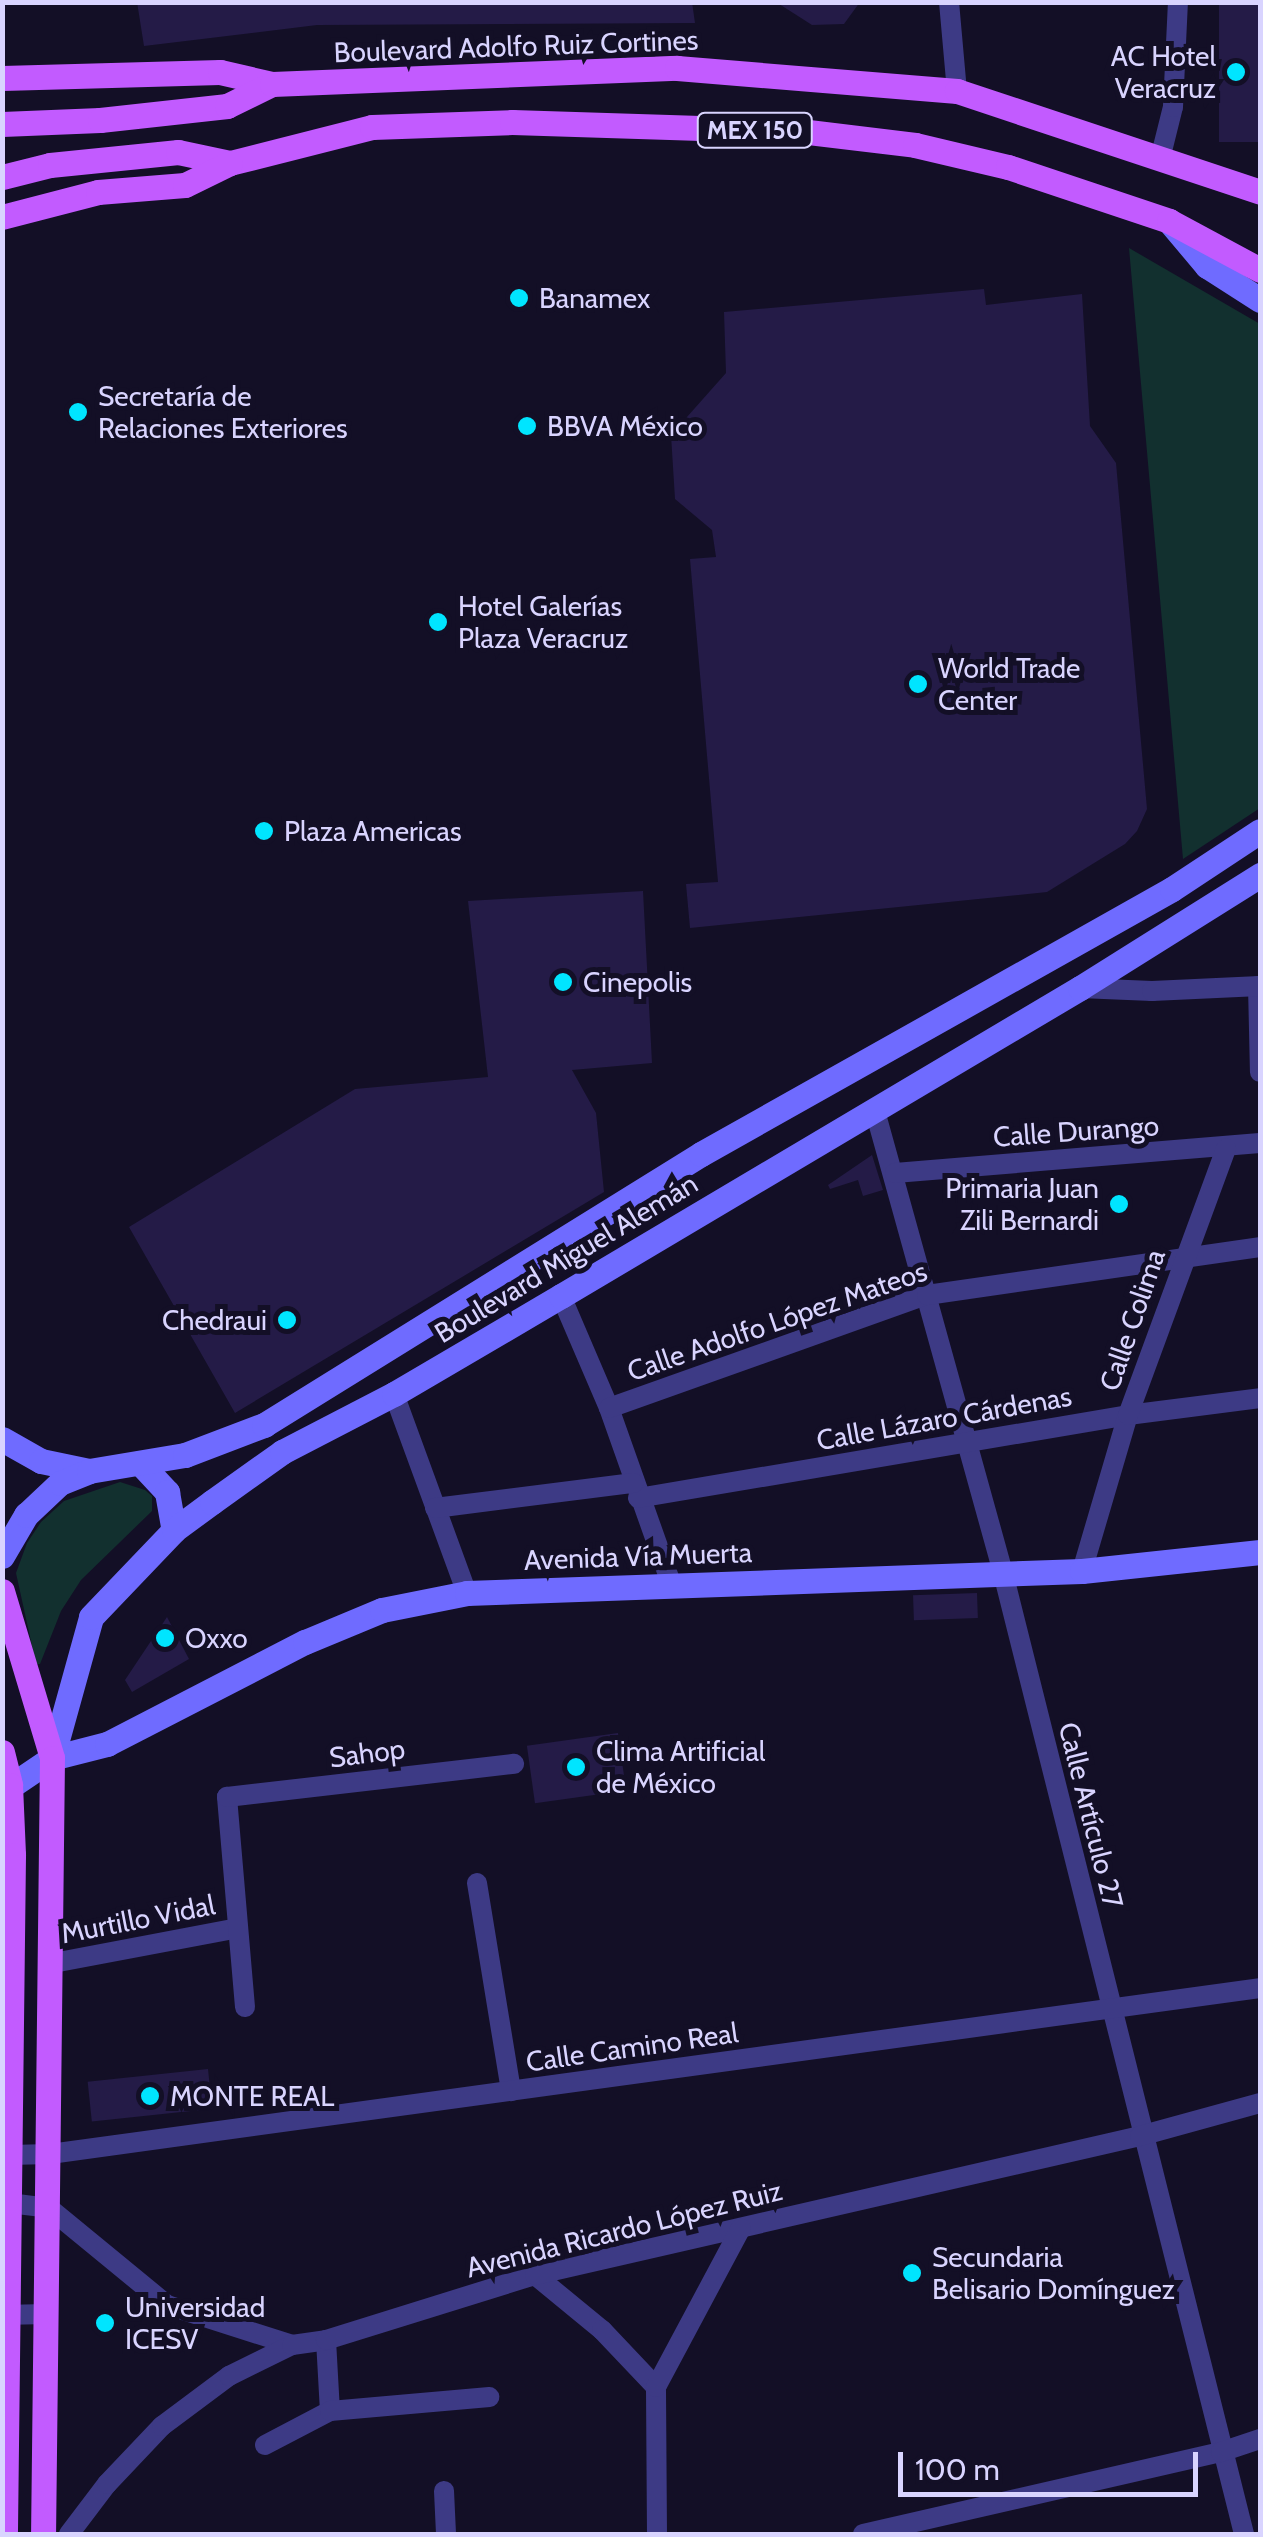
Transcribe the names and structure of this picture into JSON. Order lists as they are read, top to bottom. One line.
{"streets":{"main road":["Boulevard Adolfo Ruiz Cortines","MEX 150","Boulevard Miguel Alemán","Avenida Vía Muerta"],"street":["Calle Durango","Calle Colima","Calle Adolfo López Mateos","Calle Lázaro Cárdenas","Sahop","Calle Artículo 27","Murtillo Vidal","Calle Camino Real","Avenida Ricardo López Ruiz"]},"crossings":[["Calle Durango","Calle Colima"],["Calle Durango","Calle Artículo 27"],["Boulevard Miguel Alemán","Avenida Vía Muerta"],["Boulevard Miguel Alemán","Calle Artículo 27"],["Calle Colima","Calle Adolfo López Mateos"],["Calle Colima","Calle Lázaro Cárdenas"],["Calle Colima","Avenida Vía Muerta"],["Calle Adolfo López Mateos","Calle Artículo 27"],["Calle Lázaro Cárdenas","Calle Artículo 27"],["Avenida Vía Muerta","Calle Artículo 27"],["Sahop","Murtillo Vidal"],["Calle Artículo 27","Calle Camino Real"],["Calle Artículo 27","Avenida Ricardo López Ruiz"]],"places":["AC Hotel Veracruz","Banamex","Secretaría de Relaciones Exteriores","BBVA México","Hotel Galerías Plaza Veracruz","World Trade Center","Plaza Americas","Cinepolis","Primaria Juan Zili Bernardi","Chedraui","Oxxo","Clima Artificial de México","MONTE REAL","Secundaria Belisario Domínguez","Universidad ICESV"],"scale_bar":"100 m"}
